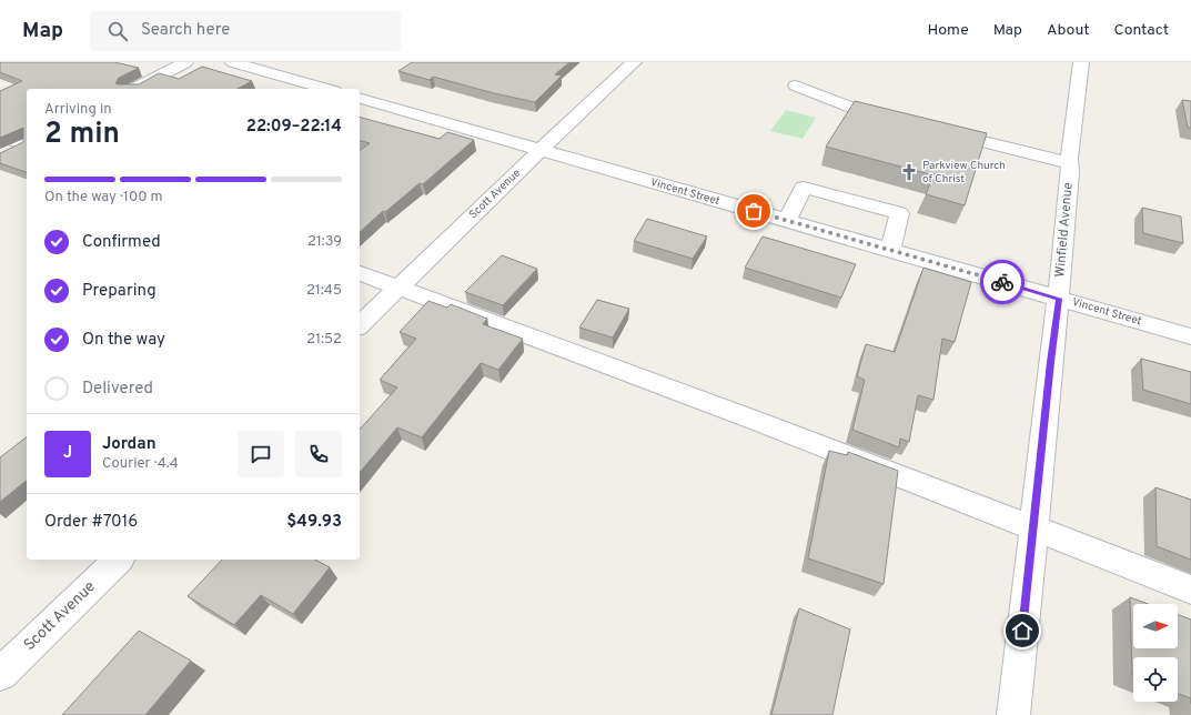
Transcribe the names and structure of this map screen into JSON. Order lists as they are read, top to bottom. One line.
{"streets":{"street":["Vincent Street","Scott Avenue","Winfield Avenue"]},"crossings":[["Vincent Street","Scott Avenue"],["Vincent Street","Winfield Avenue"]],"places":{"church":["Parkview Church of Christ"]},"north":"right","page":{"header":"Map","search":"Search here","nav":["Home","Map","About","Contact"],"heading":["2 min","Arriving in","22:09–22:14"],"panel":["Jordan","Courier · 4.4","Order #7016","$49.93"],"bar":"On the way · 100 m","list":[["Confirmed","21:39"],["Preparing","21:45"],["On the way","21:52"],"Delivered"],"round":"J"}}
